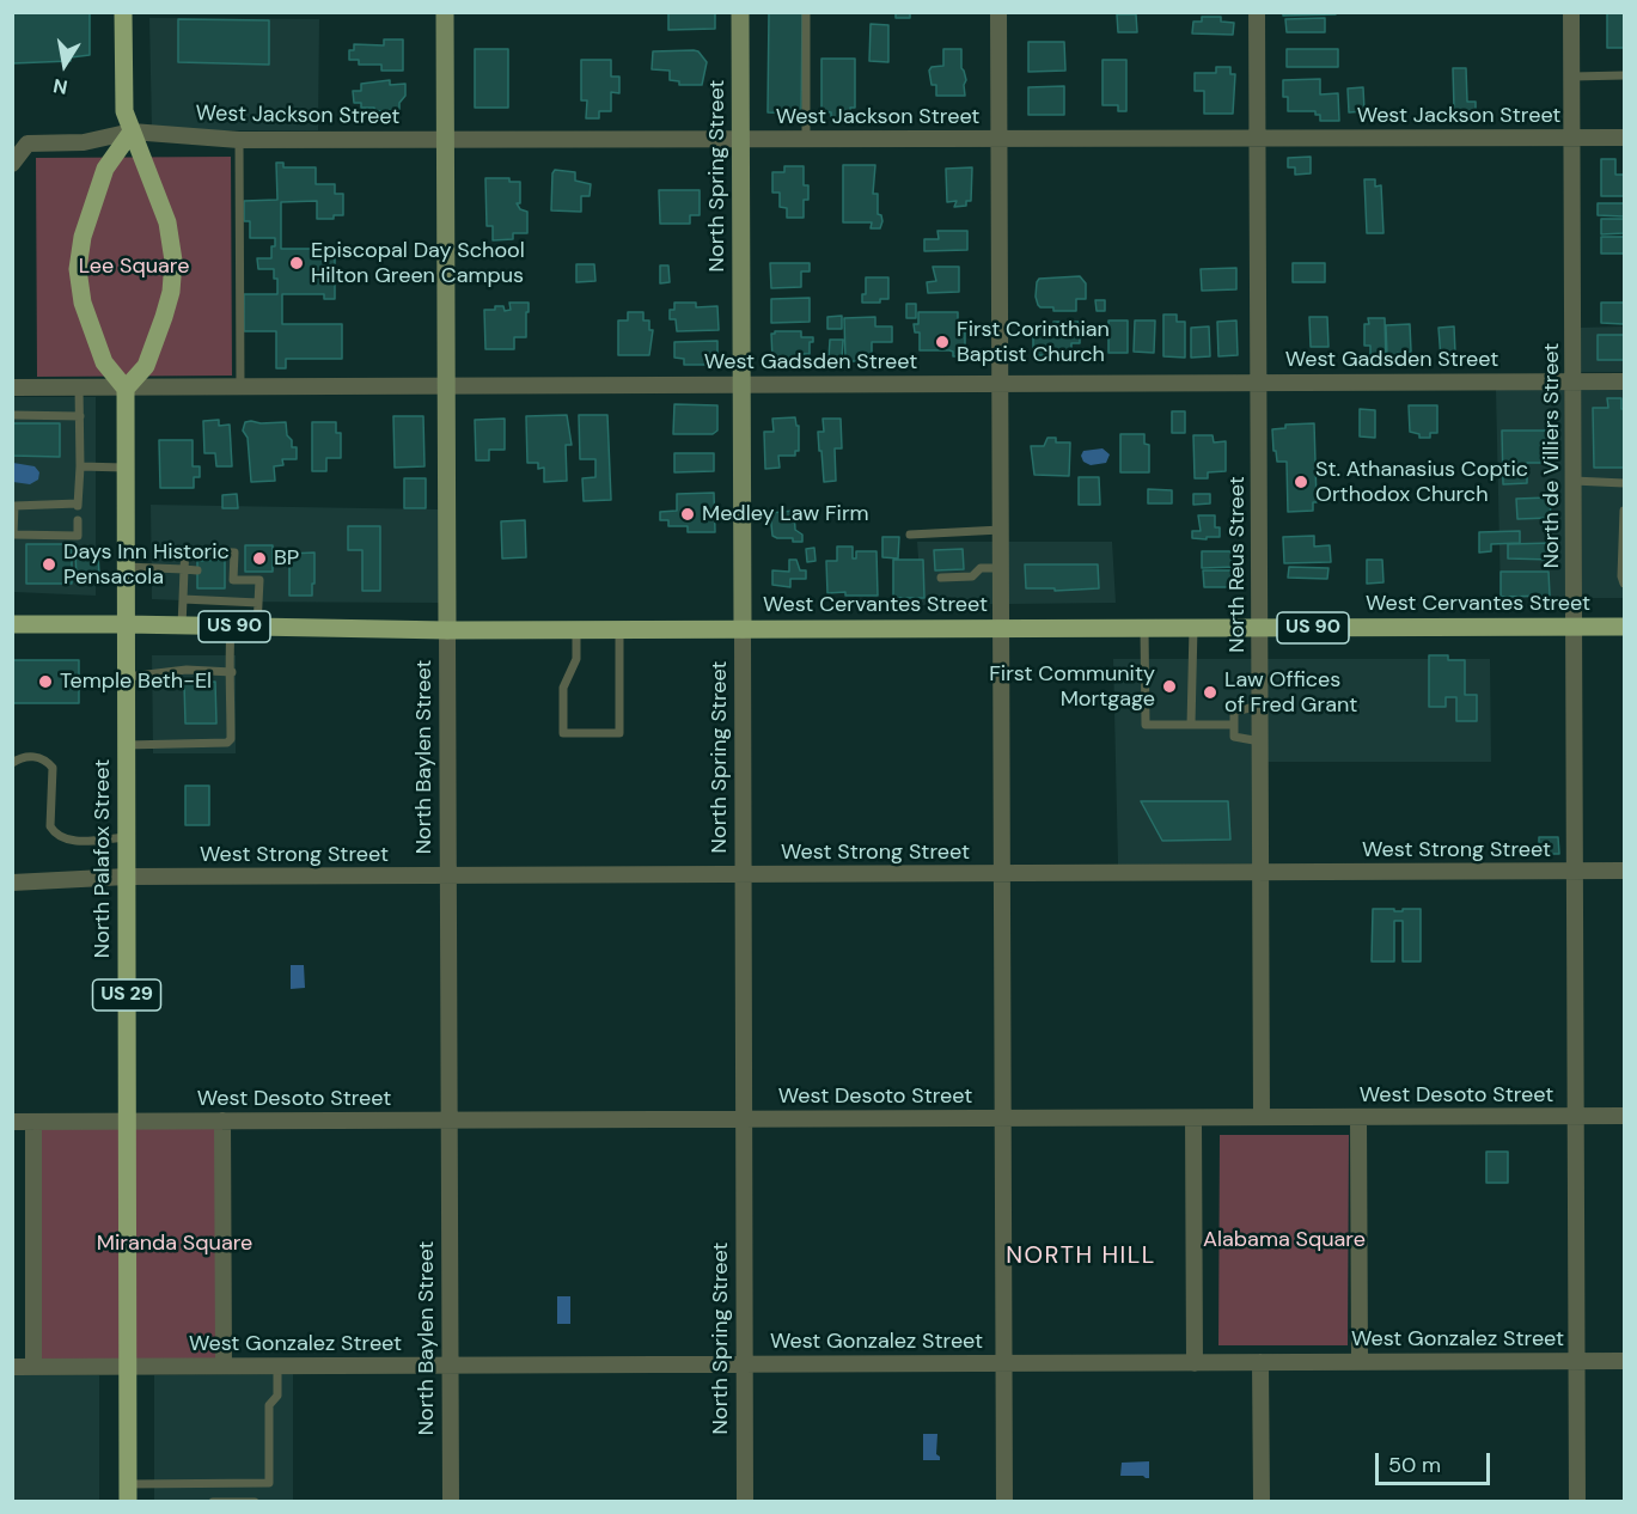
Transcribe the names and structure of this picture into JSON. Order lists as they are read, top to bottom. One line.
{"streets":{"main road":["West Cervantes Street","US 90","North Palafox Street","US 29"],"street":["West Jackson Street","North Spring Street","West Gadsden Street","North de Villiers Street","North Reus Street","North Baylen Street","West Strong Street","West Desoto Street","West Gonzalez Street"]},"crossings":[["West Jackson Street","North Spring Street"],["West Jackson Street","North de Villiers Street"],["West Jackson Street","North Reus Street"],["West Jackson Street","North Baylen Street"],["North Spring Street","West Gadsden Street"],["North Spring Street","West Cervantes Street"],["North Spring Street","West Strong Street"],["North Spring Street","West Desoto Street"],["North Spring Street","West Gonzalez Street"],["West Gadsden Street","North de Villiers Street"],["West Gadsden Street","North Reus Street"],["West Gadsden Street","North Baylen Street"],["West Gadsden Street","North Palafox Street"],["North de Villiers Street","West Cervantes Street"],["North de Villiers Street","West Strong Street"],["North de Villiers Street","West Desoto Street"],["North de Villiers Street","West Gonzalez Street"],["North Reus Street","West Cervantes Street"],["North Reus Street","West Strong Street"],["North Reus Street","West Desoto Street"],["West Cervantes Street","US 90"],["West Cervantes Street","North Baylen Street"],["West Cervantes Street","North Palafox Street"],["US 90","North Palafox Street"],["North Baylen Street","West Strong Street"],["North Baylen Street","West Desoto Street"],["North Baylen Street","West Gonzalez Street"],["West Strong Street","North Palafox Street"],["North Palafox Street","West Desoto Street"],["North Palafox Street","West Gonzalez Street"]],"districts":["NORTH HILL"],"parks":["Lee Square","Alabama Square","Miranda Square"],"places":["Episcopal Day School Hilton Green Campus","First Corinthian Baptist Church","St. Athanasius Coptic Orthodox Church","Medley Law Firm","BP","Days Inn Historic Pensacola","Temple Beth-El","First Community Mortgage","Law Offices of Fred Grant"],"scale_bar":"50 m","north":"bottom"}
